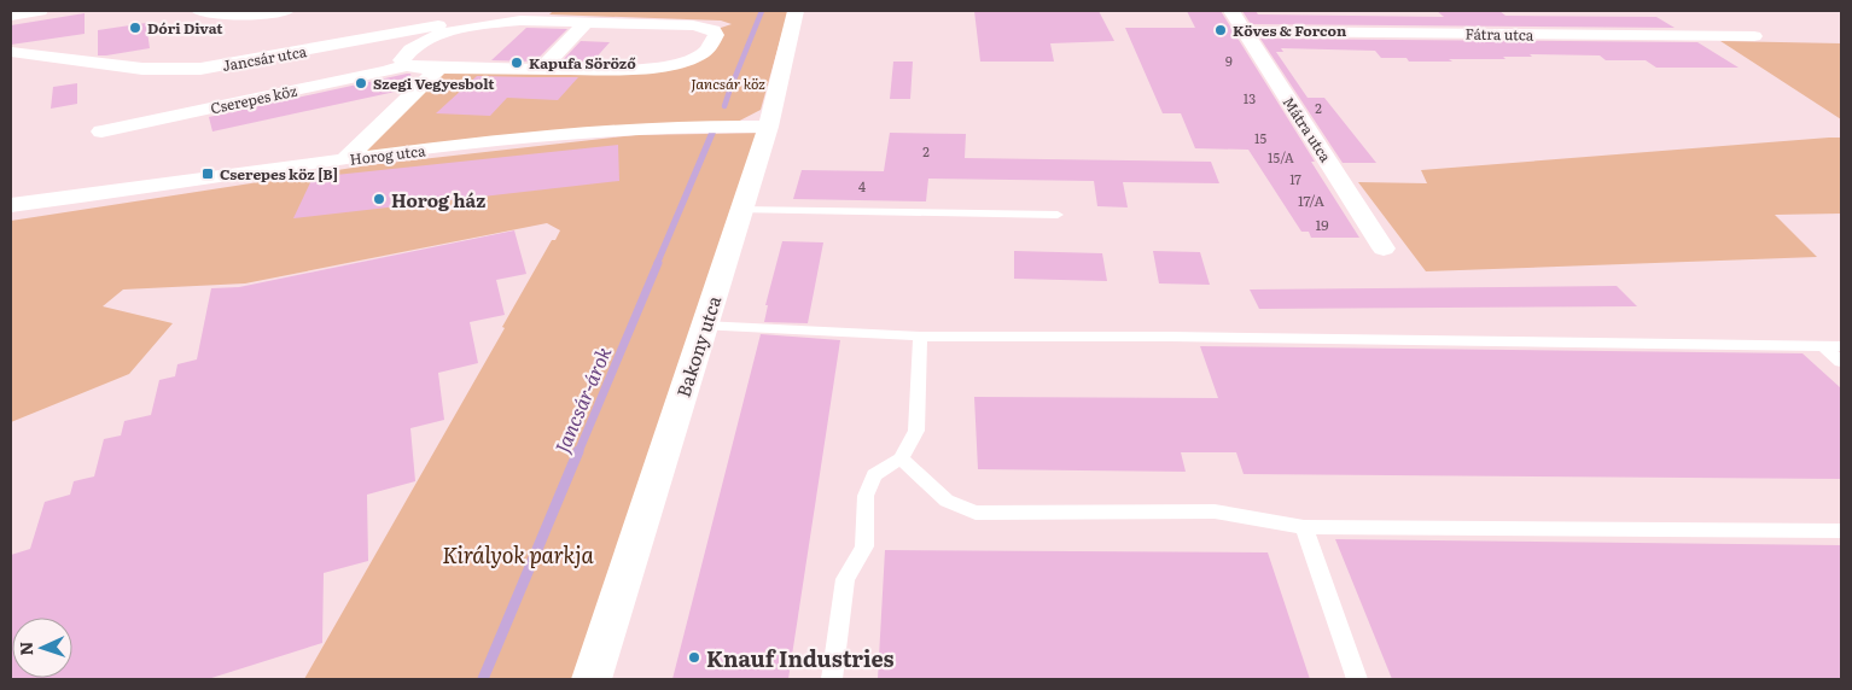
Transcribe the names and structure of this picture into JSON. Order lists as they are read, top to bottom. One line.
{"streets":{"street":["Fátra utca","Jancsár utca","Cserepes köz","Mátra utca","Horog utca","Bakony utca"]},"crossings":[["Fátra utca","Mátra utca"],["Horog utca","Bakony utca"]],"water":["Jancsár-árok"],"parks":["Jancsár köz","Királyok parkja"],"places":{"other":["Dóri Divat","Köves & Forcon","Kapufa Söröző","Szegi Vegyesbolt","Horog ház","Knauf Industries"],"transit":["Cserepes köz [B]"]},"house_numbers":["9","13","2","15","2","15/A","17","4","17/A","19"],"north":"left"}
